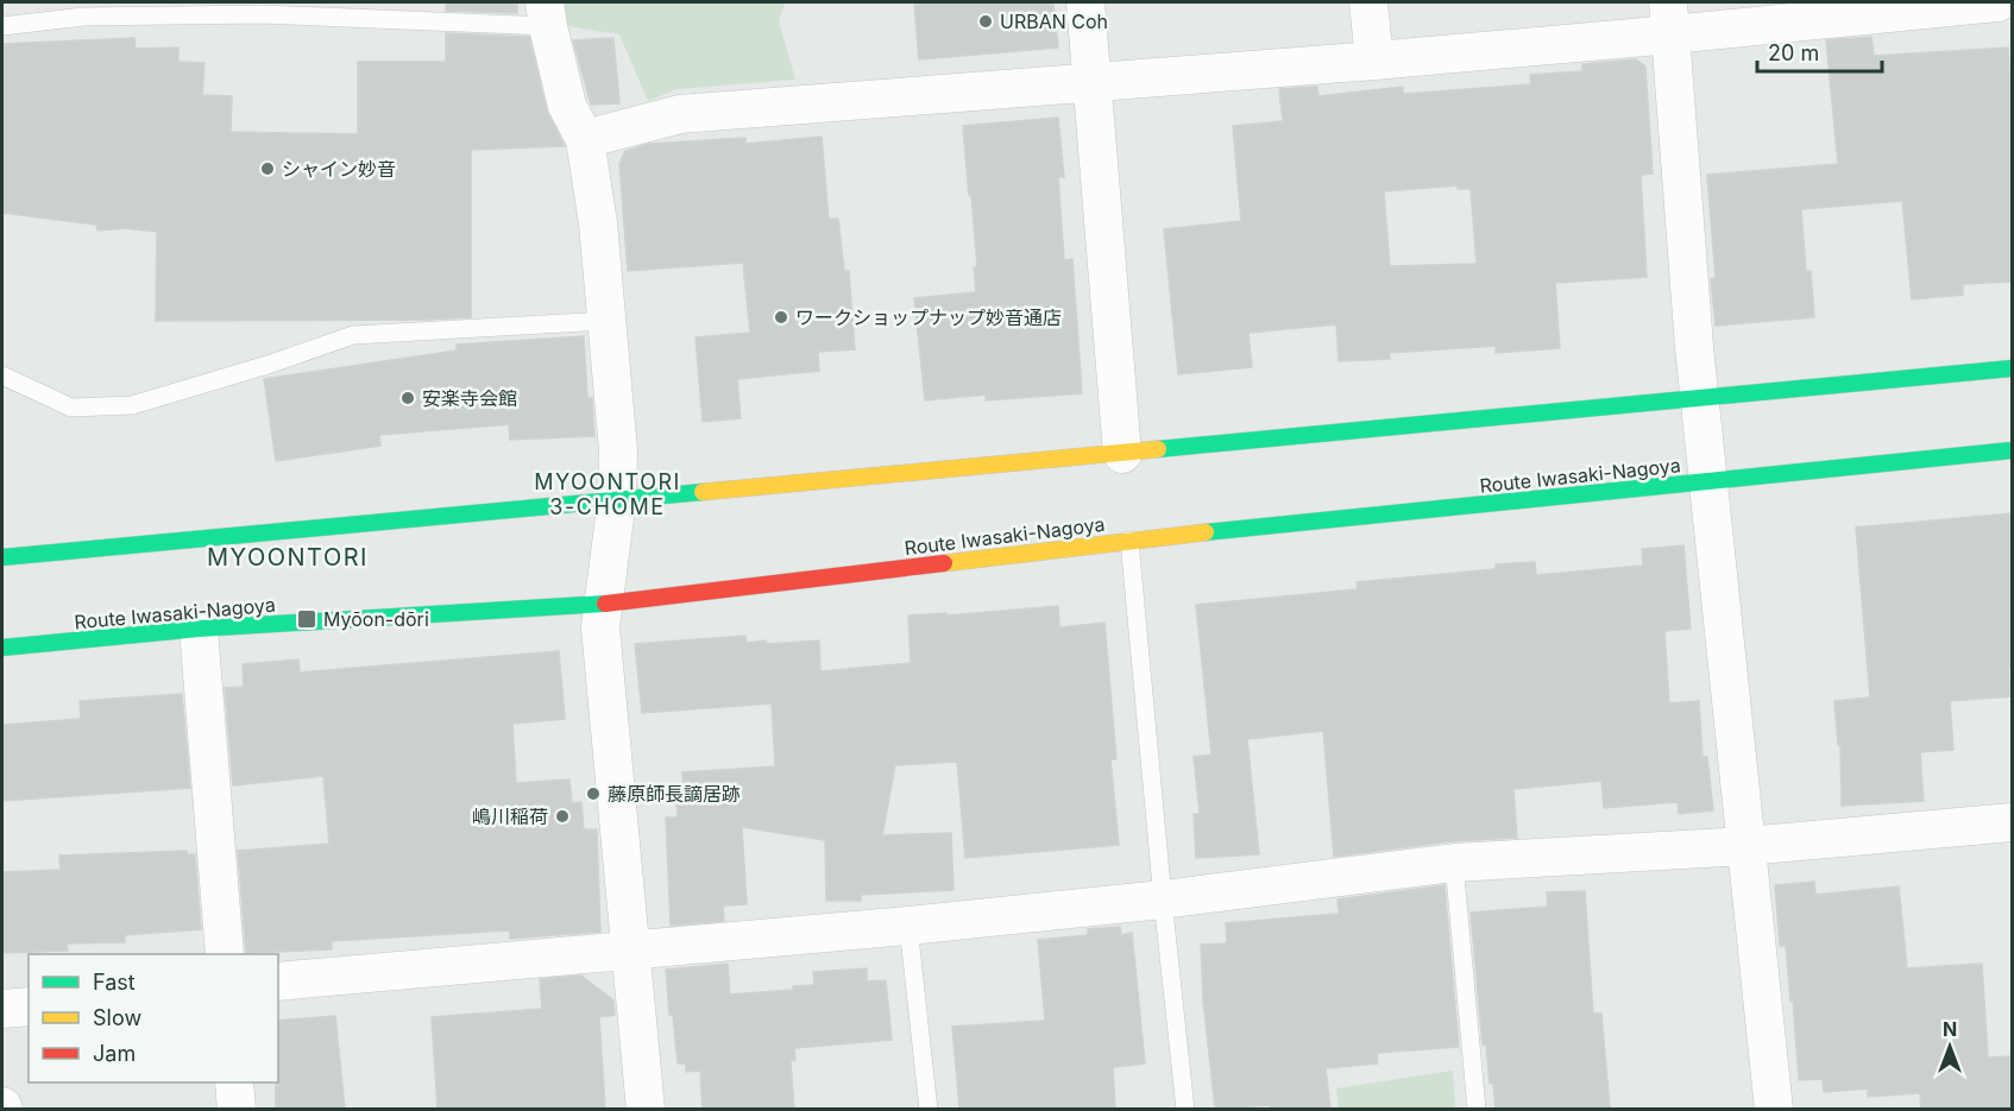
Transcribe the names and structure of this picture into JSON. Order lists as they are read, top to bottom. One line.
{"streets":{"main road":["Route Iwasaki-Nagoya"]},"districts":["MYOONTORI 3-CHOME","MYOONTORI"],"places":{"other":["URBAN Coh","シャイン妙音","ワークショップナップ妙音通店","安楽寺会館","藤原師長謫居跡","嶋川稲荷"],"transit":["Myōon-dōri"]},"legend":["Fast","Slow","Jam"],"scale_bar":"20 m","north":"top"}
